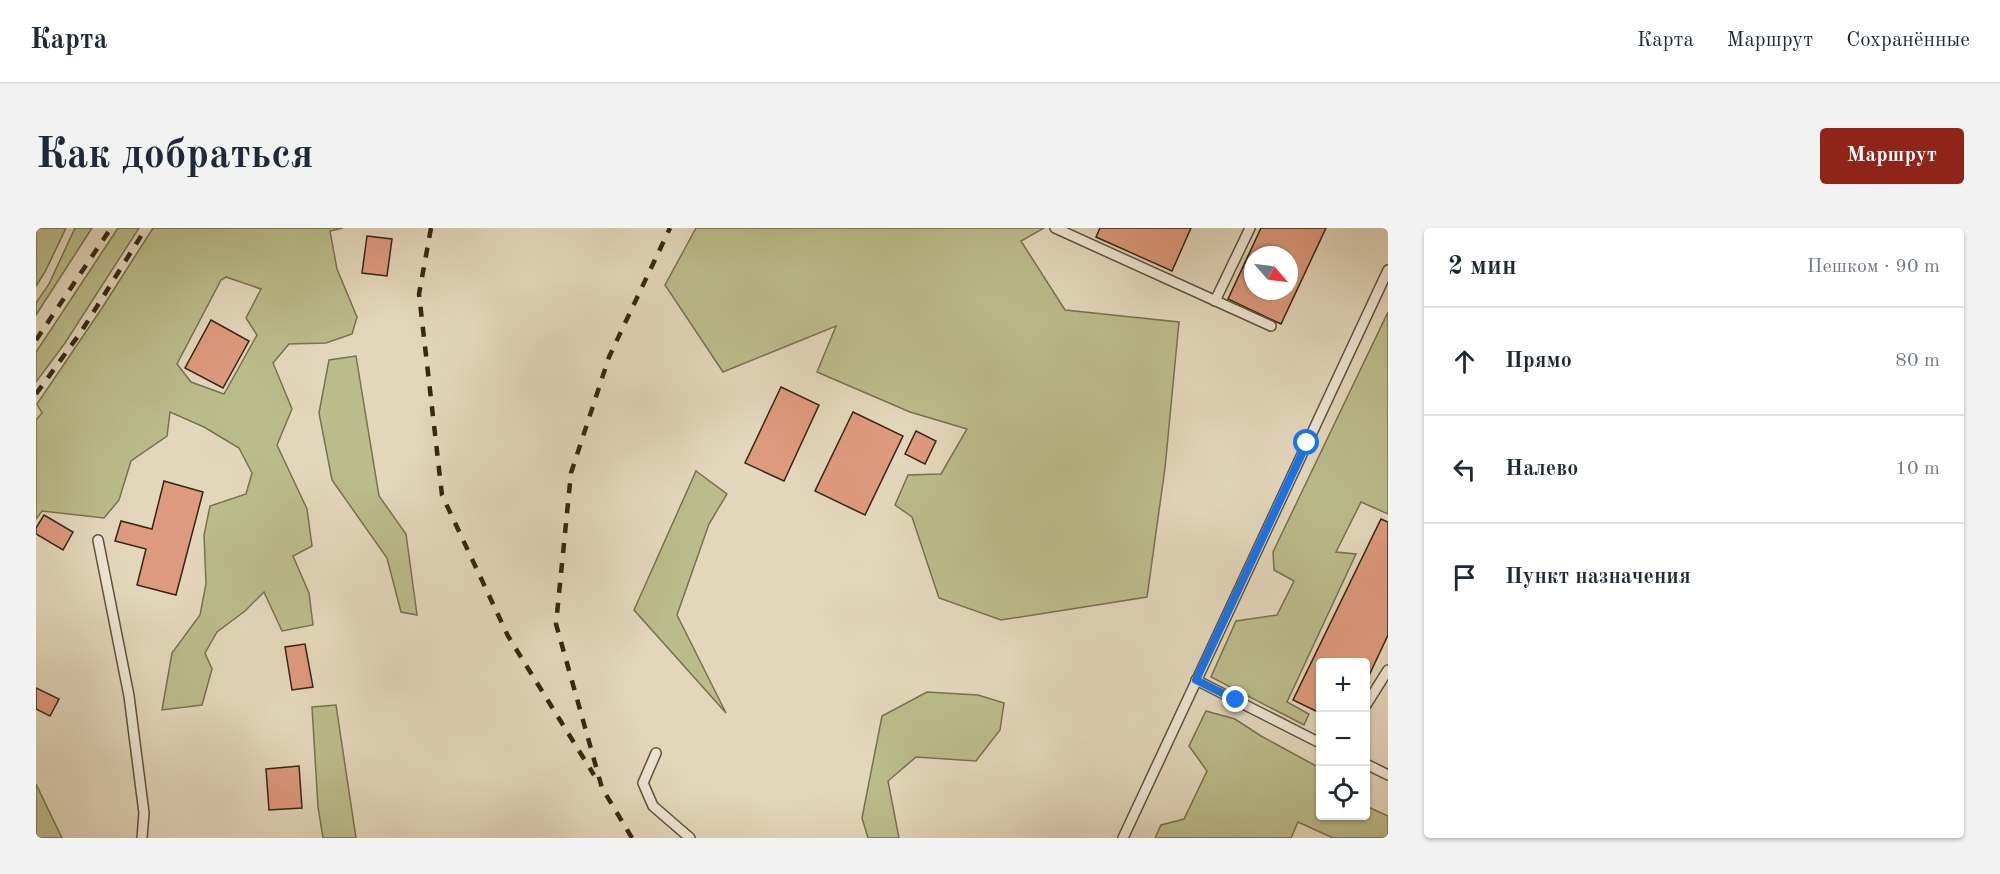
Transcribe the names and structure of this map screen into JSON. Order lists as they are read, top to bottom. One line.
{"north":"bottom right","page":{"header":"Карта","nav":["Карта","Маршрут","Сохранённые"],"buttons":"Маршрут","title":"Как добраться","heading":["2 мин","Пешком · 90 m"],"list":[["Прямо","80 m"],["Налево","10 m"],"Пункт назначения"],"map_buttons":["+","−"]}}
